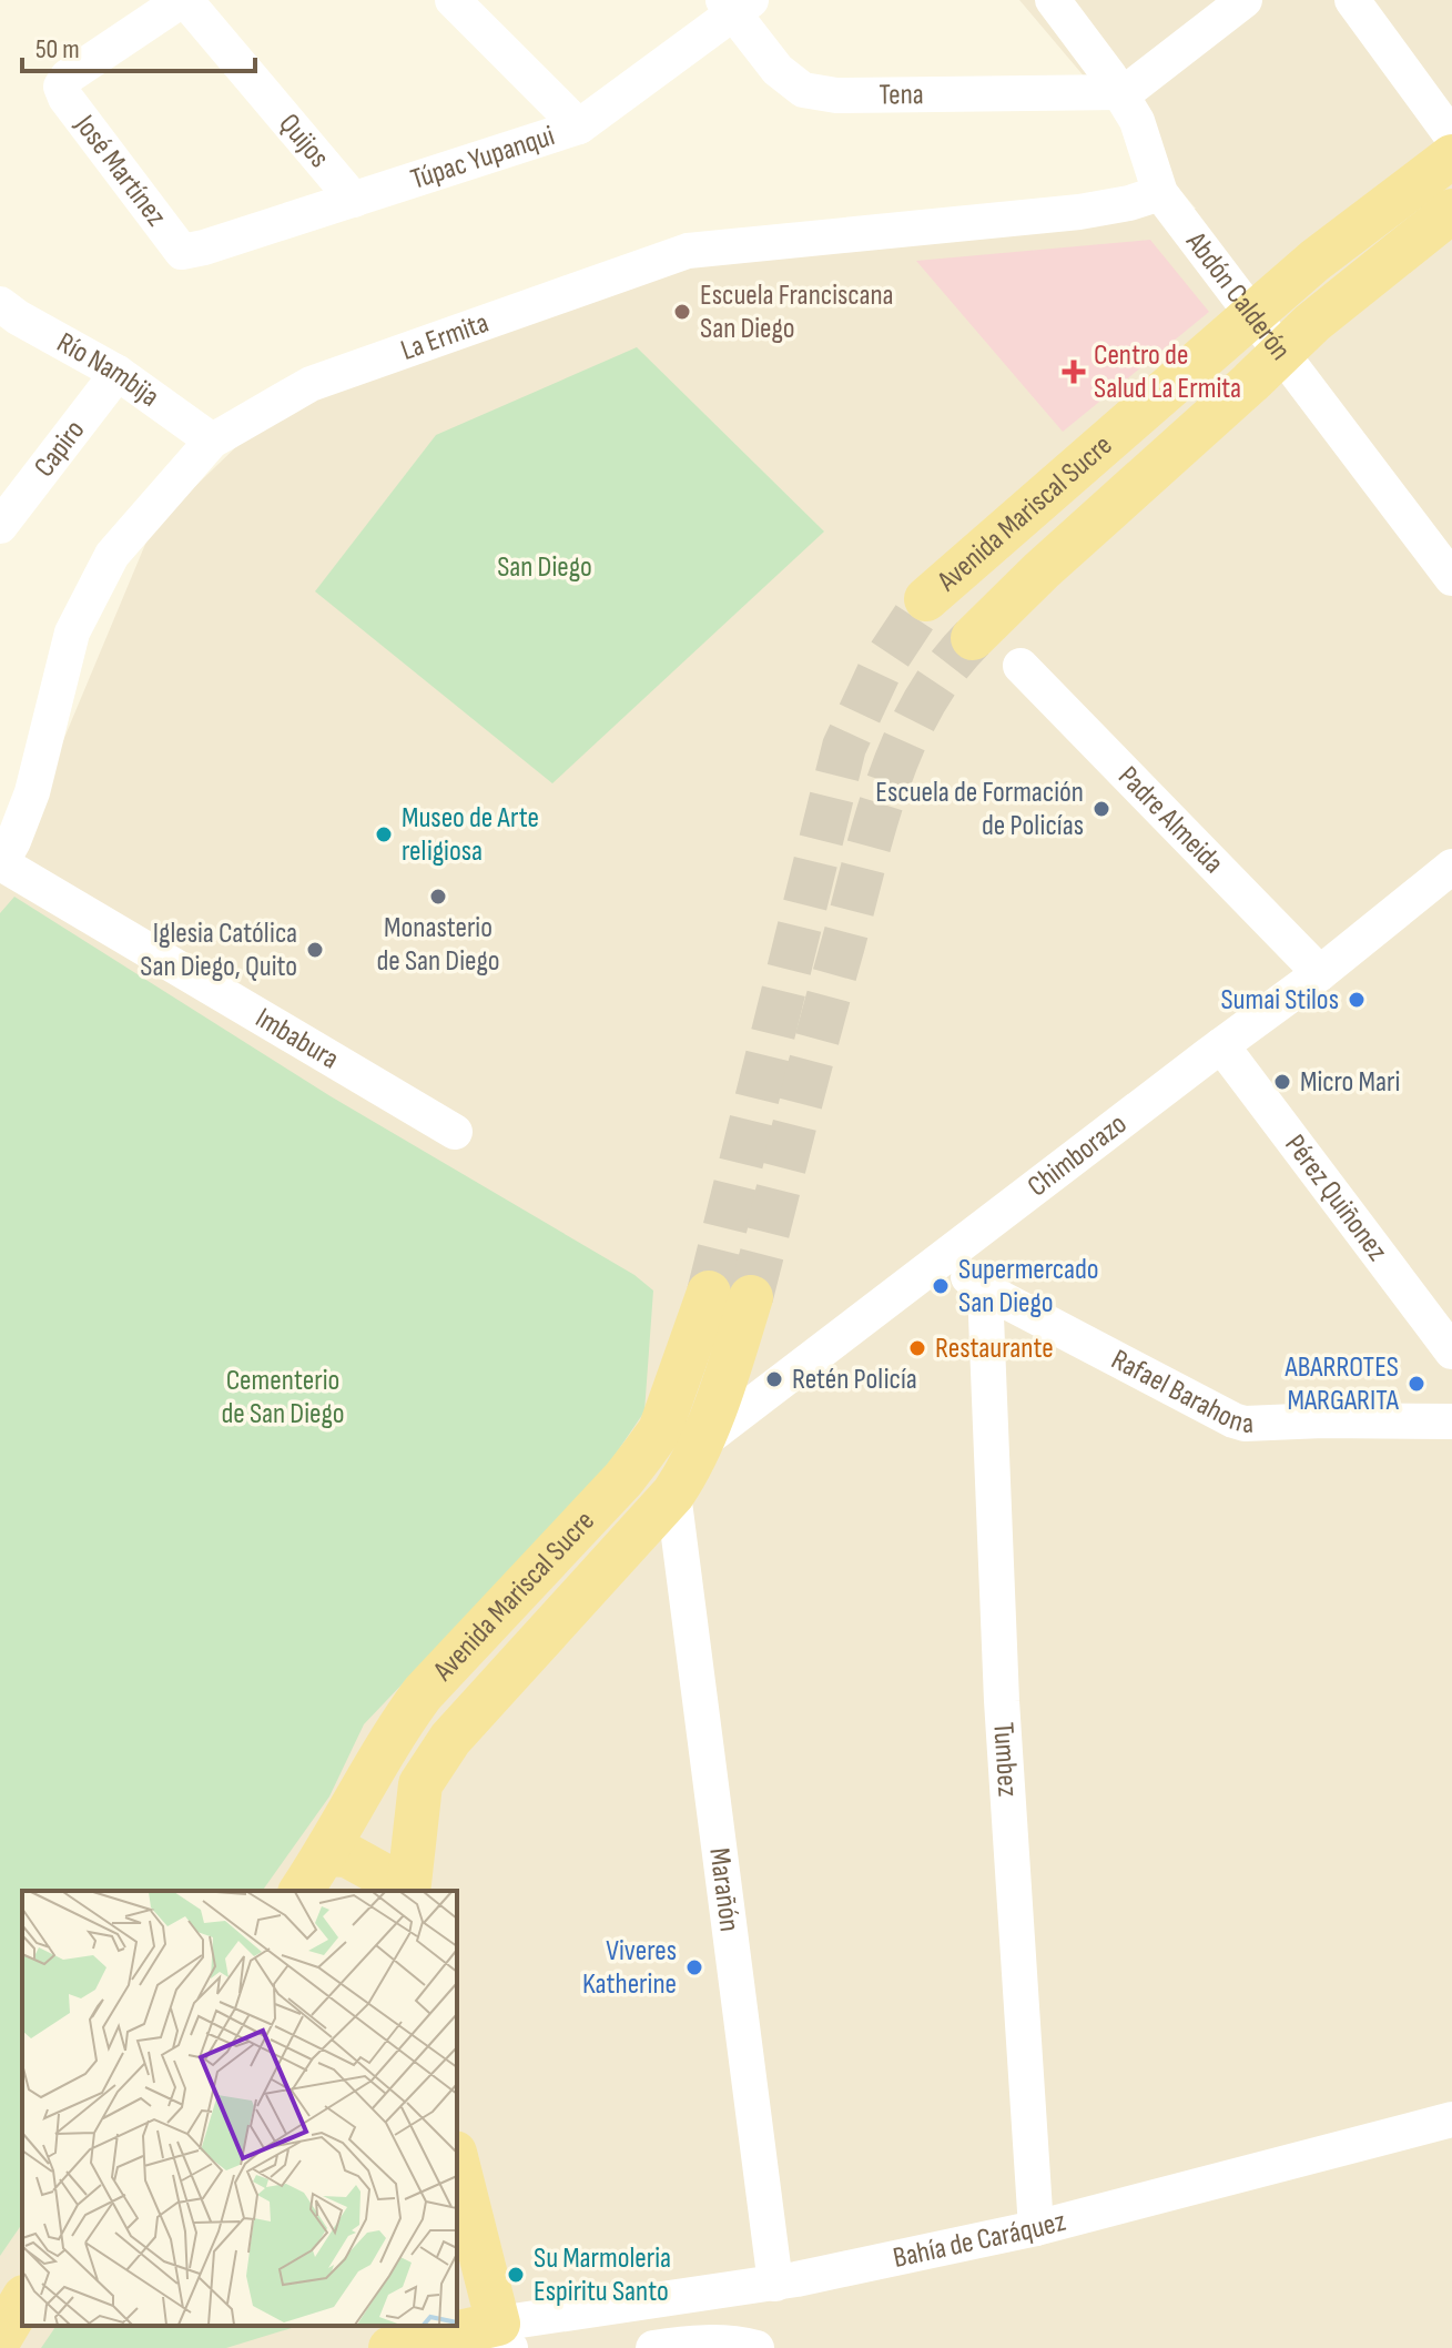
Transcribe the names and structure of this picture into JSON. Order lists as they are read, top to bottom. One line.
{"streets":{"main road":["Avenida Mariscal Sucre"],"street":["Tena","Quijos","Túpac Yupanqui","José Martínez","Abdón Calderón","La Ermita","Río Nambija","Capiro","Padre Almeida","Imbabura","Chimborazo","Pérez Quiñonez","Rafael Barahona","Tumbez","Marañón","Bahía de Caráquez"]},"crossings":[["Tena","Túpac Yupanqui"],["Tena","Abdón Calderón"],["Quijos","Túpac Yupanqui"],["Quijos","José Martínez"],["Túpac Yupanqui","José Martínez"],["Abdón Calderón","La Ermita"],["La Ermita","Río Nambija"],["La Ermita","Imbabura"],["Río Nambija","Capiro"],["Avenida Mariscal Sucre","Chimborazo"],["Avenida Mariscal Sucre","Marañón"],["Padre Almeida","Chimborazo"],["Chimborazo","Pérez Quiñonez"],["Chimborazo","Rafael Barahona"],["Rafael Barahona","Tumbez"],["Tumbez","Bahía de Caráquez"],["Marañón","Bahía de Caráquez"]],"parks":["San Diego","Cementerio de San Diego"],"places":{"other":["Escuela Franciscana San Diego","Escuela de Formación de Policías","Museo de Arte religiosa","Monasterio de San Diego","Iglesia Católica San Diego, Quito","Sumai Stilos","Micro Mari","Supermercado San Diego","Restaurante","Retén Policía","ABARROTES MARGARITA","Viveres Katherine","Su Marmoleria Espiritu Santo"],"health":["Centro de Salud La Ermita"]},"scale_bar":"50 m"}
